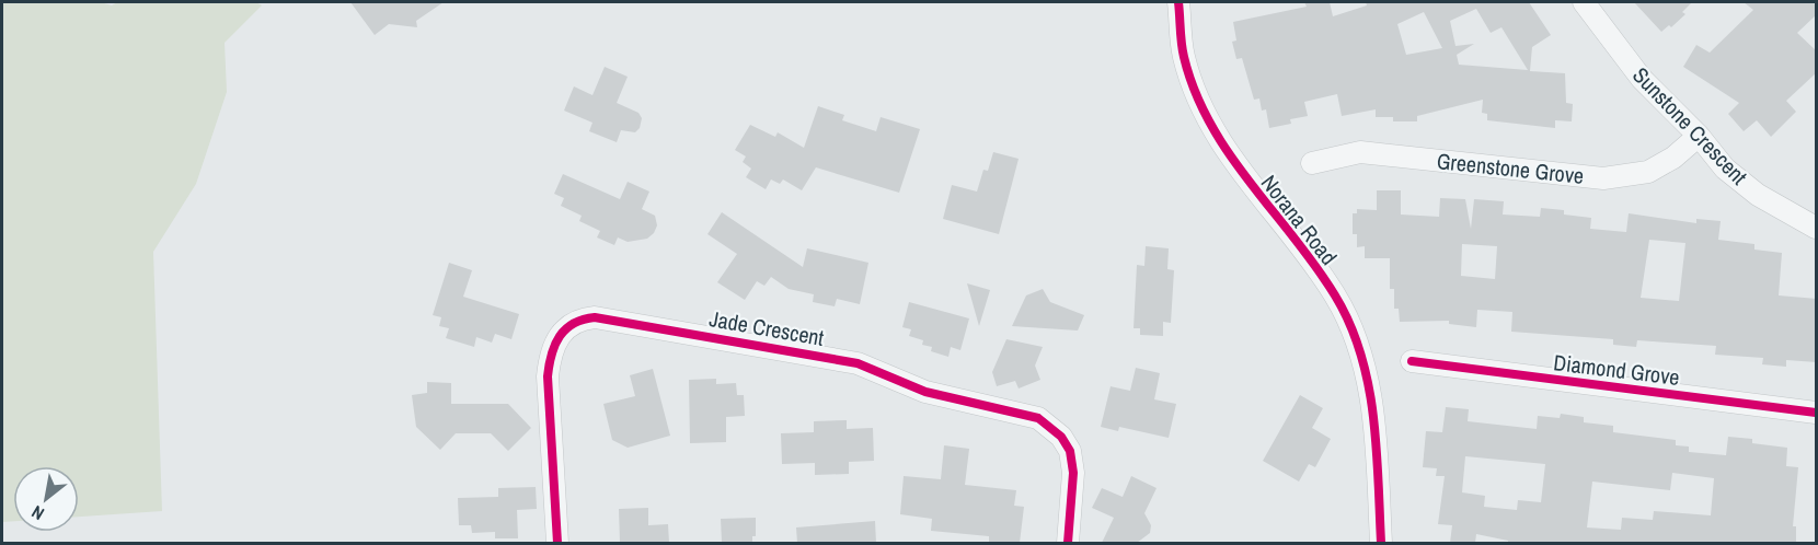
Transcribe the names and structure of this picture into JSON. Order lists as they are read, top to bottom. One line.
{"streets":{"street":["Sunstone Crescent","Greenstone Grove","Norana Road","Jade Crescent","Diamond Grove"]},"crossings":[["Sunstone Crescent","Greenstone Grove"]],"north":"bottom left"}
